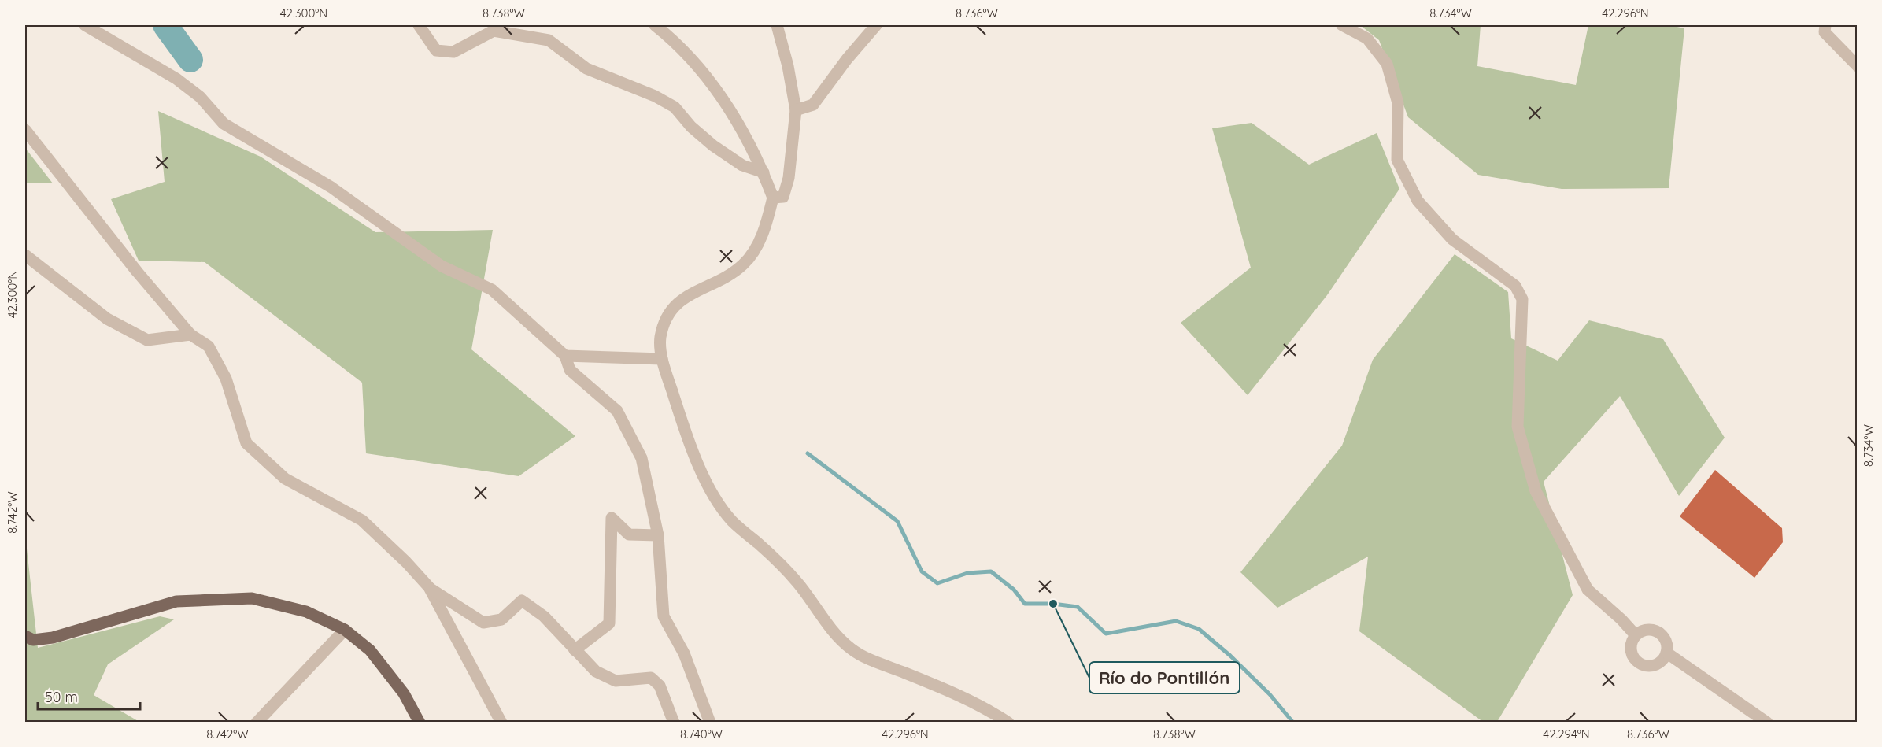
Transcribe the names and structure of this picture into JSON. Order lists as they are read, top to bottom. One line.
{"places":["Río do Pontillón"],"scale_bar":"50 m","coordinates":["42.300°N","8.738°W","8.736°W","8.734°W","42.296°N","8.742°W","8.740°W","42.294°N"]}
